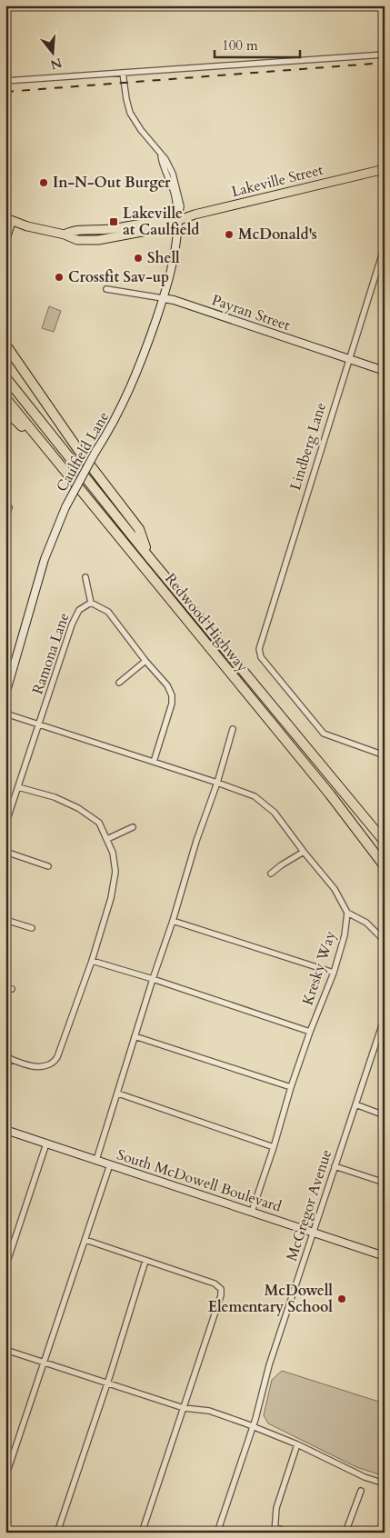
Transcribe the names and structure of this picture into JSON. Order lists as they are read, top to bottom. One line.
{"streets":{"highway":["Redwood Highway"],"main road":["Lakeville Street","Payran Street","Caulfield Lane","South McDowell Boulevard"],"street":["Lindberg Lane","Ramona Lane","Kresky Way","McGregor Avenue"]},"crossings":[["Lakeville Street","Caulfield Lane"],["Payran Street","Lindberg Lane"],["Payran Street","Caulfield Lane"],["Kresky Way","South McDowell Boulevard"],["South McDowell Boulevard","McGregor Avenue"]],"places":{"other":["In-N-Out Burger","McDonald's","Shell","Crossfit Sav-up","McDowell Elementary School"],"transit":["Lakeville at Caulfield"]},"scale_bar":"100 m","north":"bottom"}
